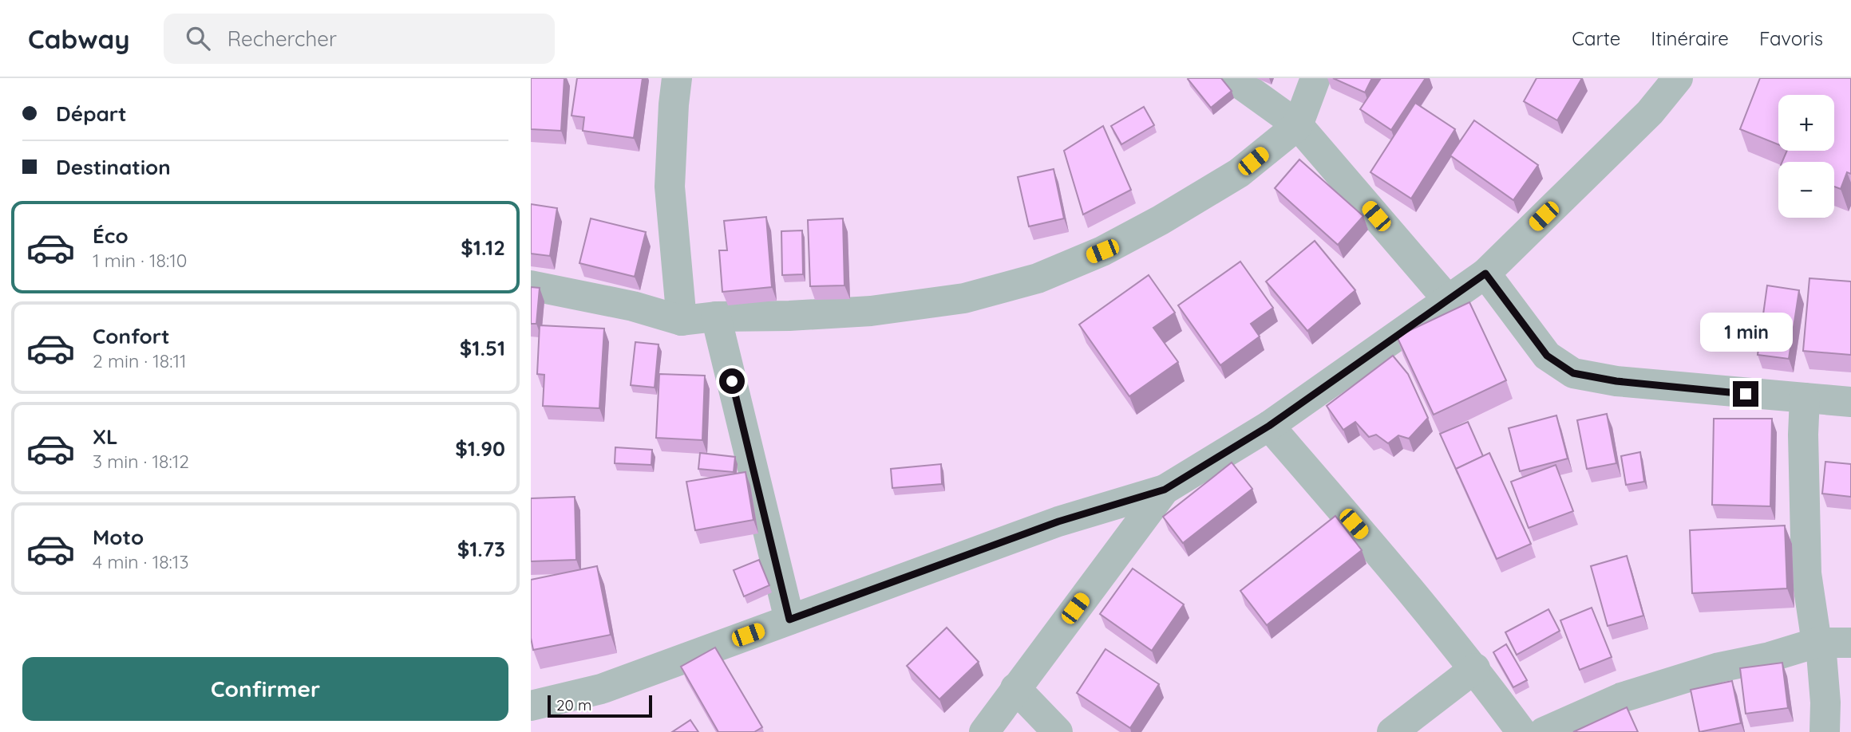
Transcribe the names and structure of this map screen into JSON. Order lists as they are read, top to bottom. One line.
{"scale_bar":"20 m","page":{"header":"Cabway","search":"Rechercher","nav":["Carte","Itinéraire","Favoris"],"banner":["Départ","Destination"],"map_buttons":["+","−"],"list":[{"name":"Éco","note":"1 min · 18:10","value":"$1.12"},{"name":"Confort","note":"2 min · 18:11","value":"$1.51"},{"name":"XL","note":"3 min · 18:12","value":"$1.90"},{"name":"Moto","note":"4 min · 18:13","value":"$1.73"}],"bubble":"1 min","buttons":"Confirmer","scale":"20 m"}}
